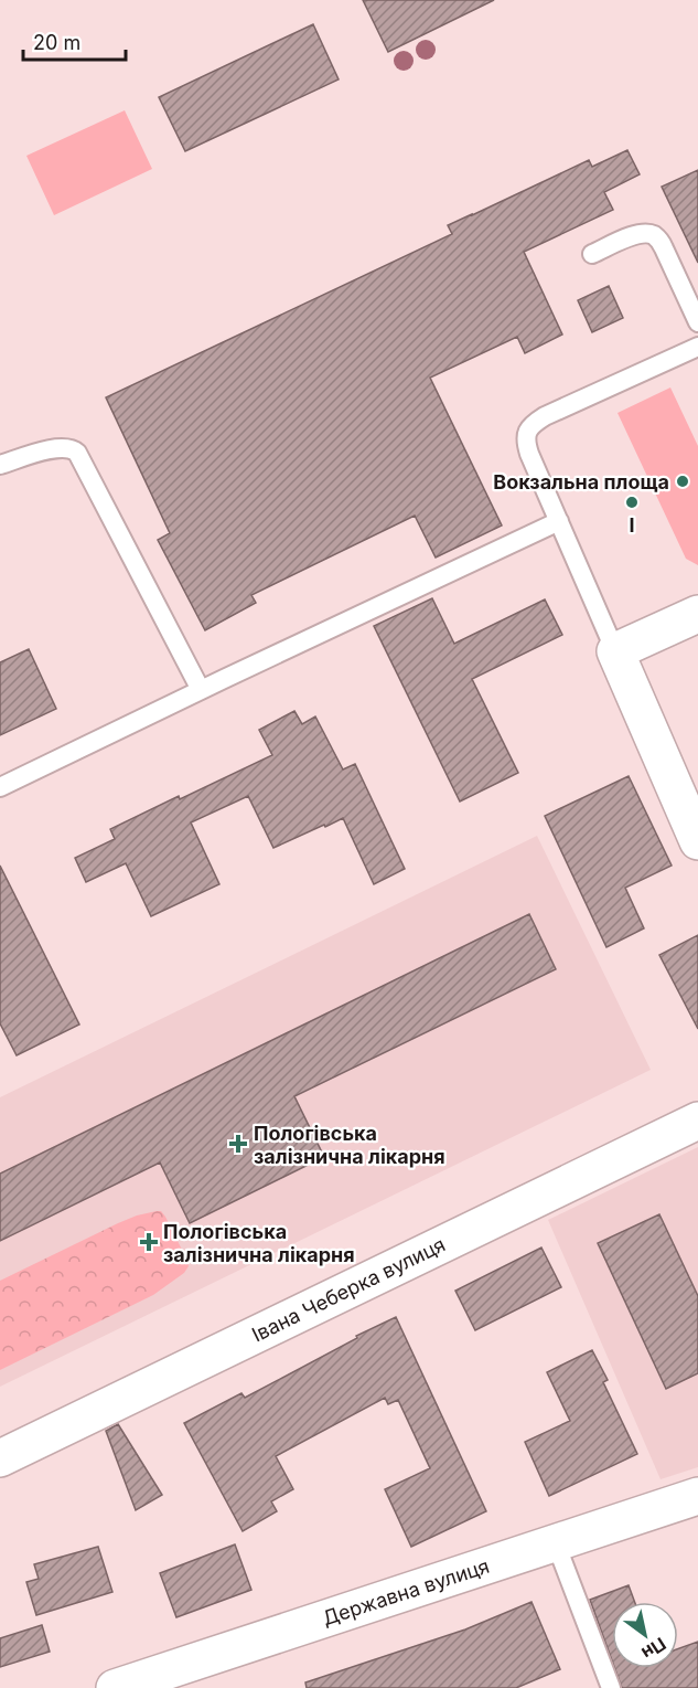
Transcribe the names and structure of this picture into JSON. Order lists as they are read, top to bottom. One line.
{"streets":{"street":["Івана Чеберка вулиця","Державна вулиця"]},"places":{"other":["Вокзальна площа","І"],"health":["Пологiвська залiзнична лiкарня","Пологівська залізнична лікарня"]},"scale_bar":"20 m","north":"bottom right"}
